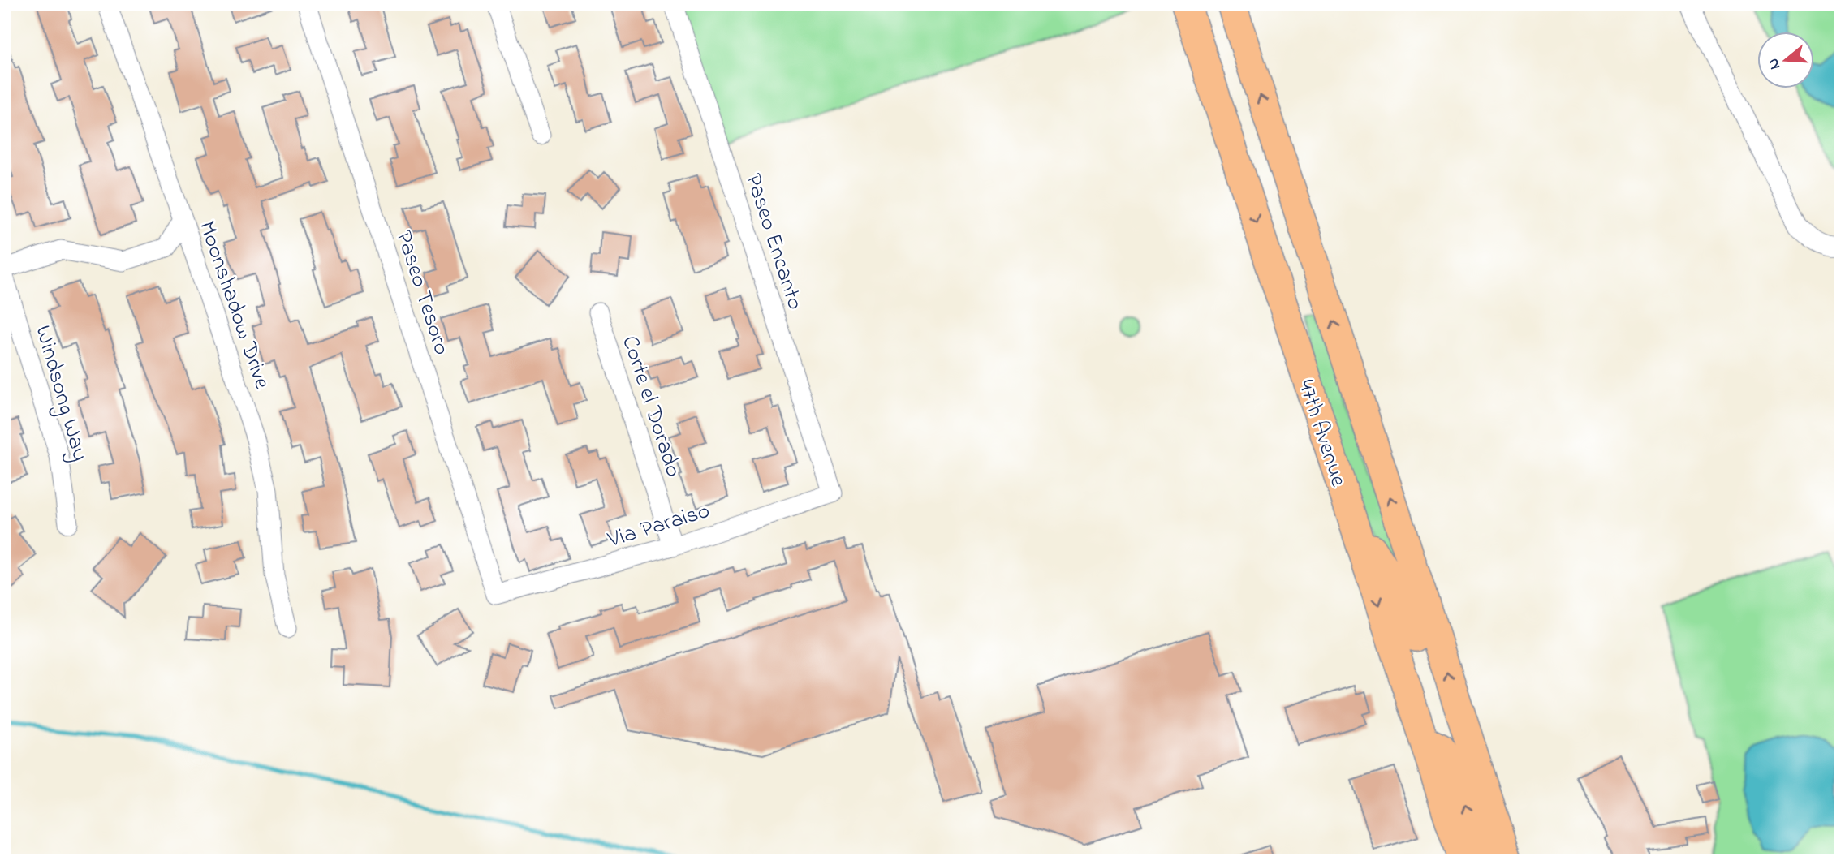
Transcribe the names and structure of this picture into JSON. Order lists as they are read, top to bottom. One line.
{"streets":{"main road":["47th Avenue"],"street":["Paseo Encanto","Paseo Tesoro","Moonshadow Drive","Windsong Way","Corte el Dorado","Via Paraiso"]},"crossings":[["Paseo Encanto","Via Paraiso"],["Paseo Tesoro","Via Paraiso"],["Corte el Dorado","Via Paraiso"]],"north":"left"}
